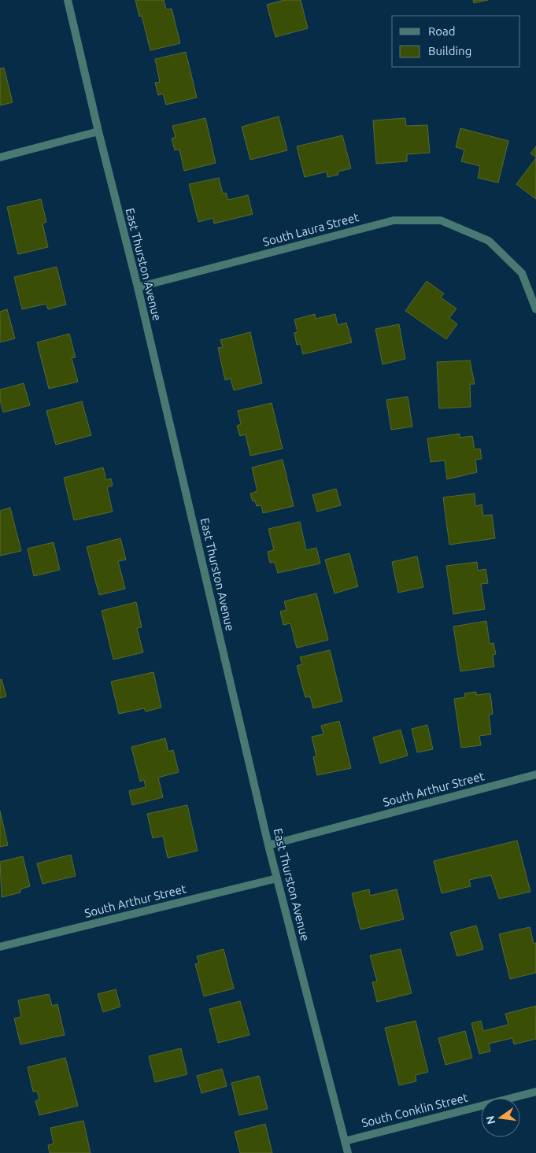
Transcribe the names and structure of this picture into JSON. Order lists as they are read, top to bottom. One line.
{"streets":{"street":["South Laura Street","East Thurston Avenue","South Arthur Street","South Conklin Street"]},"crossings":[["South Laura Street","East Thurston Avenue"],["East Thurston Avenue","South Arthur Street"],["East Thurston Avenue","South Conklin Street"]],"legend":["Road","Building"],"north":"left"}
